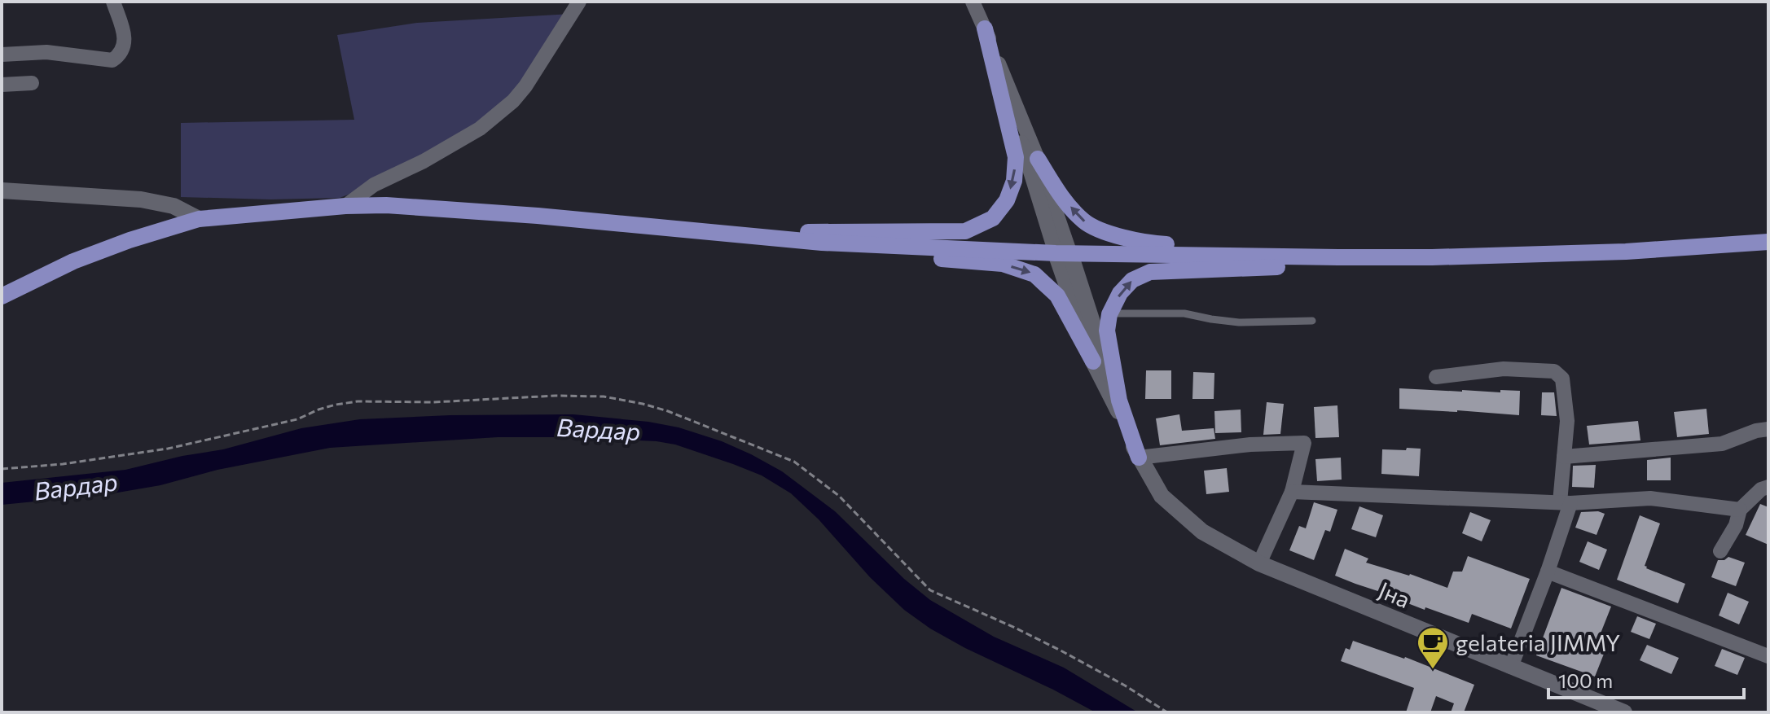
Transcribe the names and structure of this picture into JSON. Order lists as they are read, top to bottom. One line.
{"streets":{"street":["Јна"]},"water":["Вардар"],"places":{"cafe":["gelateria JIMMY"]},"scale_bar":"100 m"}
